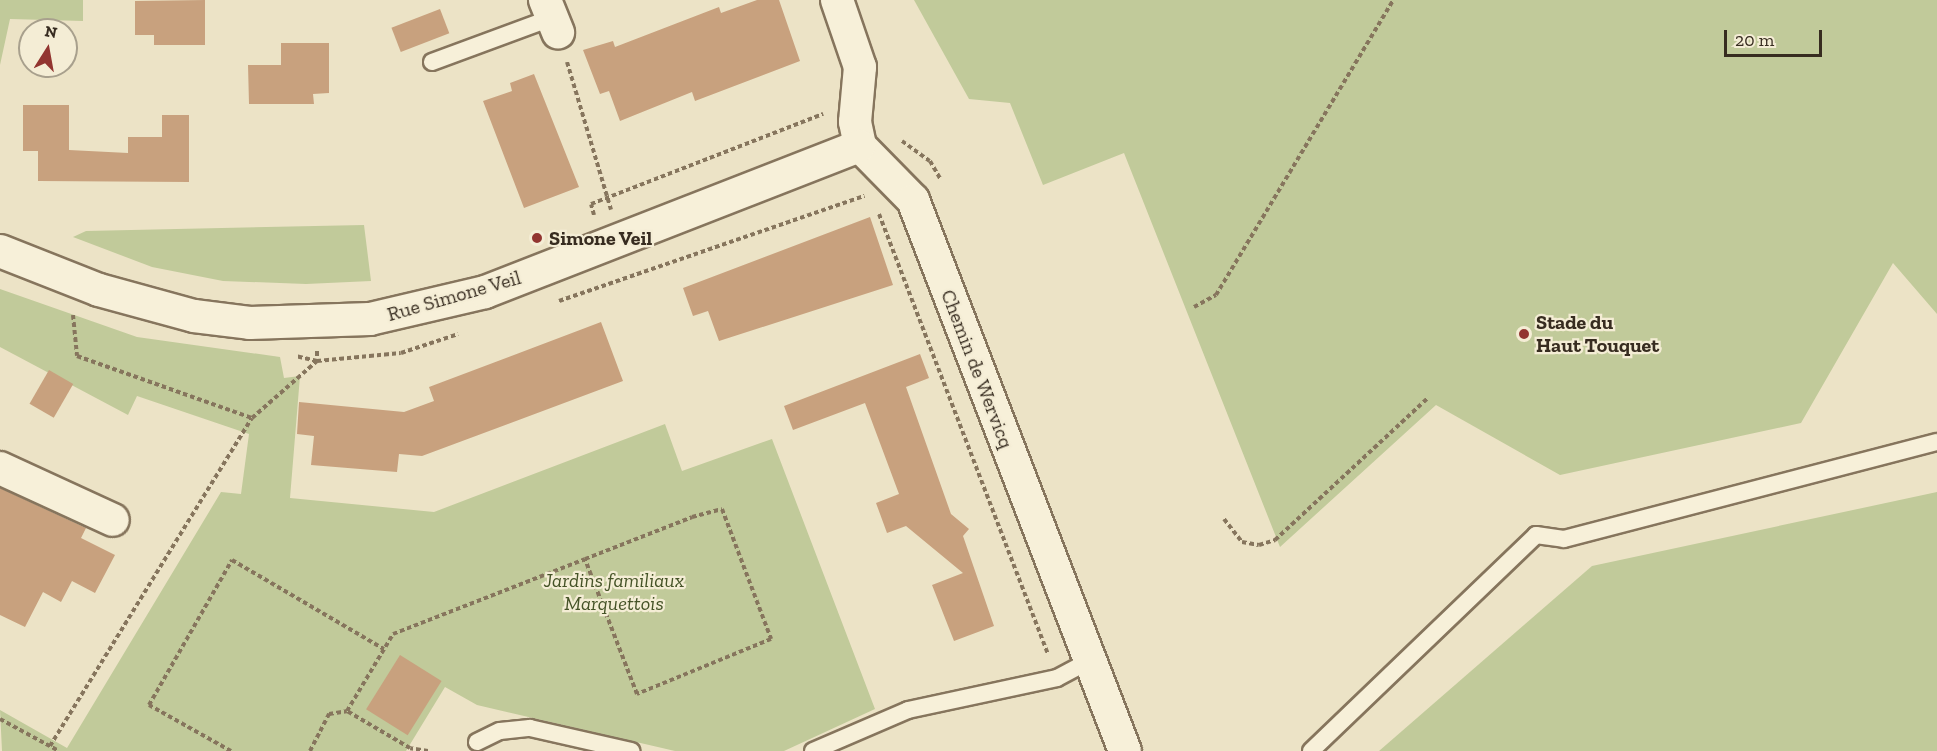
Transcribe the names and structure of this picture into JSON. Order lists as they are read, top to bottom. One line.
{"streets":{"street":["Rue Simone Veil","Chemin de Wervicq"]},"crossings":[["Rue Simone Veil","Chemin de Wervicq"]],"parks":["Jardins familiaux Marquettois"],"places":["Simone Veil","Stade du Haut Touquet"],"scale_bar":"20 m","north":"top"}
